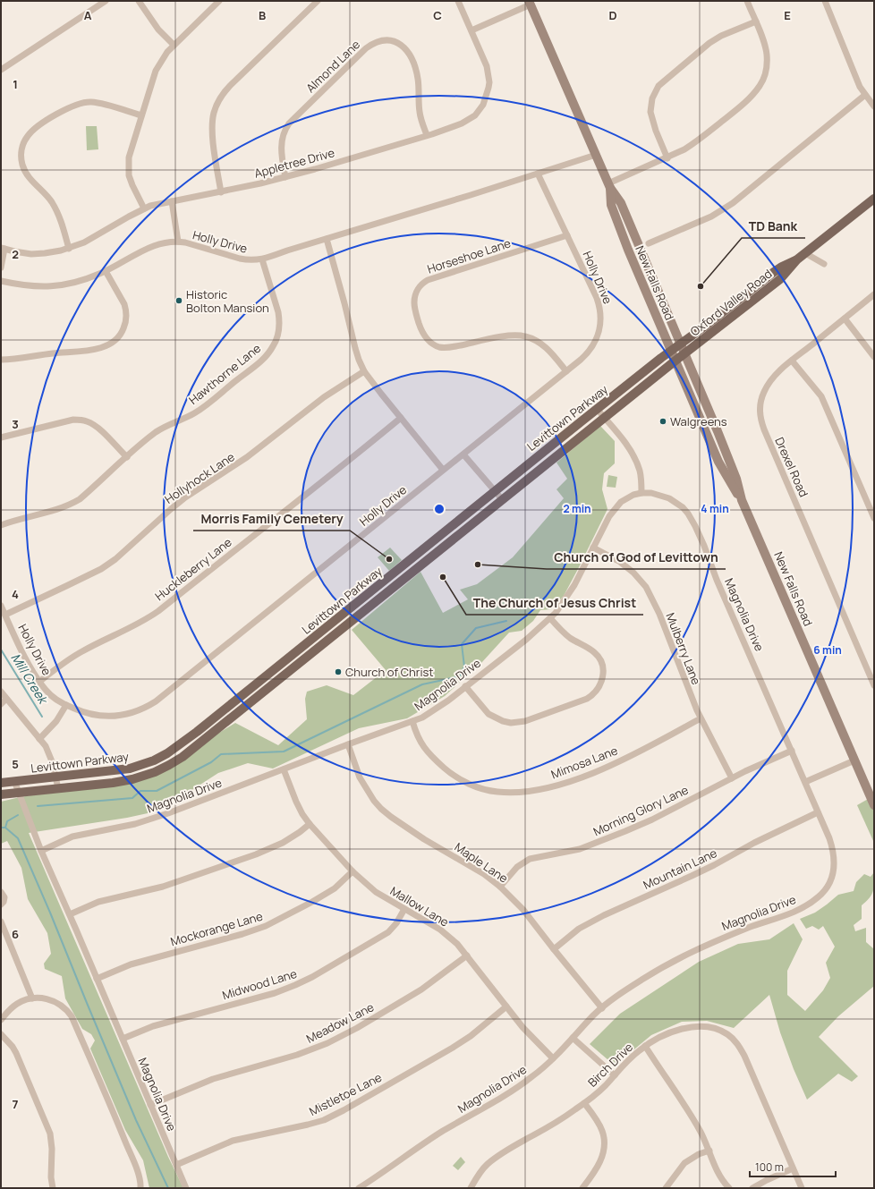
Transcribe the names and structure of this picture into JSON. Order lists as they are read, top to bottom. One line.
{"streets":{"main road":["New Falls Road","Oxford Valley Road","Levittown Parkway"],"street":["Almond Lane","Appletree Drive","Holly Drive","Horseshoe Lane","Hawthorne Lane","Drexel Road","Hollyhock Lane","Huckleberry Lane","Magnolia Drive","Mulberry Lane","Mimosa Lane","Morning Glory Lane","Maple Lane","Mountain Lane","Mallow Lane","Mockorange Lane","Midwood Lane","Meadow Lane","Birch Drive","Mistletoe Lane"]},"crossings":[["Almond Lane","Appletree Drive"],["Holly Drive","Horseshoe Lane"],["Holly Drive","New Falls Road"],["Holly Drive","Hawthorne Lane"],["Holly Drive","Hollyhock Lane"],["Holly Drive","Huckleberry Lane"],["New Falls Road","Oxford Valley Road"],["New Falls Road","Levittown Parkway"],["Oxford Valley Road","Levittown Parkway"],["Levittown Parkway","Magnolia Drive"],["Magnolia Drive","Mulberry Lane"],["Magnolia Drive","Mimosa Lane"],["Magnolia Drive","Morning Glory Lane"],["Magnolia Drive","Maple Lane"],["Magnolia Drive","Mountain Lane"],["Magnolia Drive","Mallow Lane"],["Magnolia Drive","Mockorange Lane"],["Magnolia Drive","Midwood Lane"],["Magnolia Drive","Meadow Lane"],["Magnolia Drive","Mistletoe Lane"],["Mulberry Lane","Mimosa Lane"],["Mulberry Lane","Morning Glory Lane"],["Morning Glory Lane","Maple Lane"],["Maple Lane","Mountain Lane"],["Mallow Lane","Mockorange Lane"],["Mallow Lane","Midwood Lane"],["Mallow Lane","Meadow Lane"],["Mallow Lane","Mistletoe Lane"]],"water":["Mill Creek"],"places":["TD Bank","Historic Bolton Mansion","Walgreens","Morris Family Cemetery","Church of God of Levittown","The Church of Jesus Christ","Church of Christ"],"scale_bar":"100 m","grid":{"columns":["A","B","C","D","E"],"rows":["1","2","3","4","5","6","7"]},"rings":["2 min","4 min","6 min"]}
